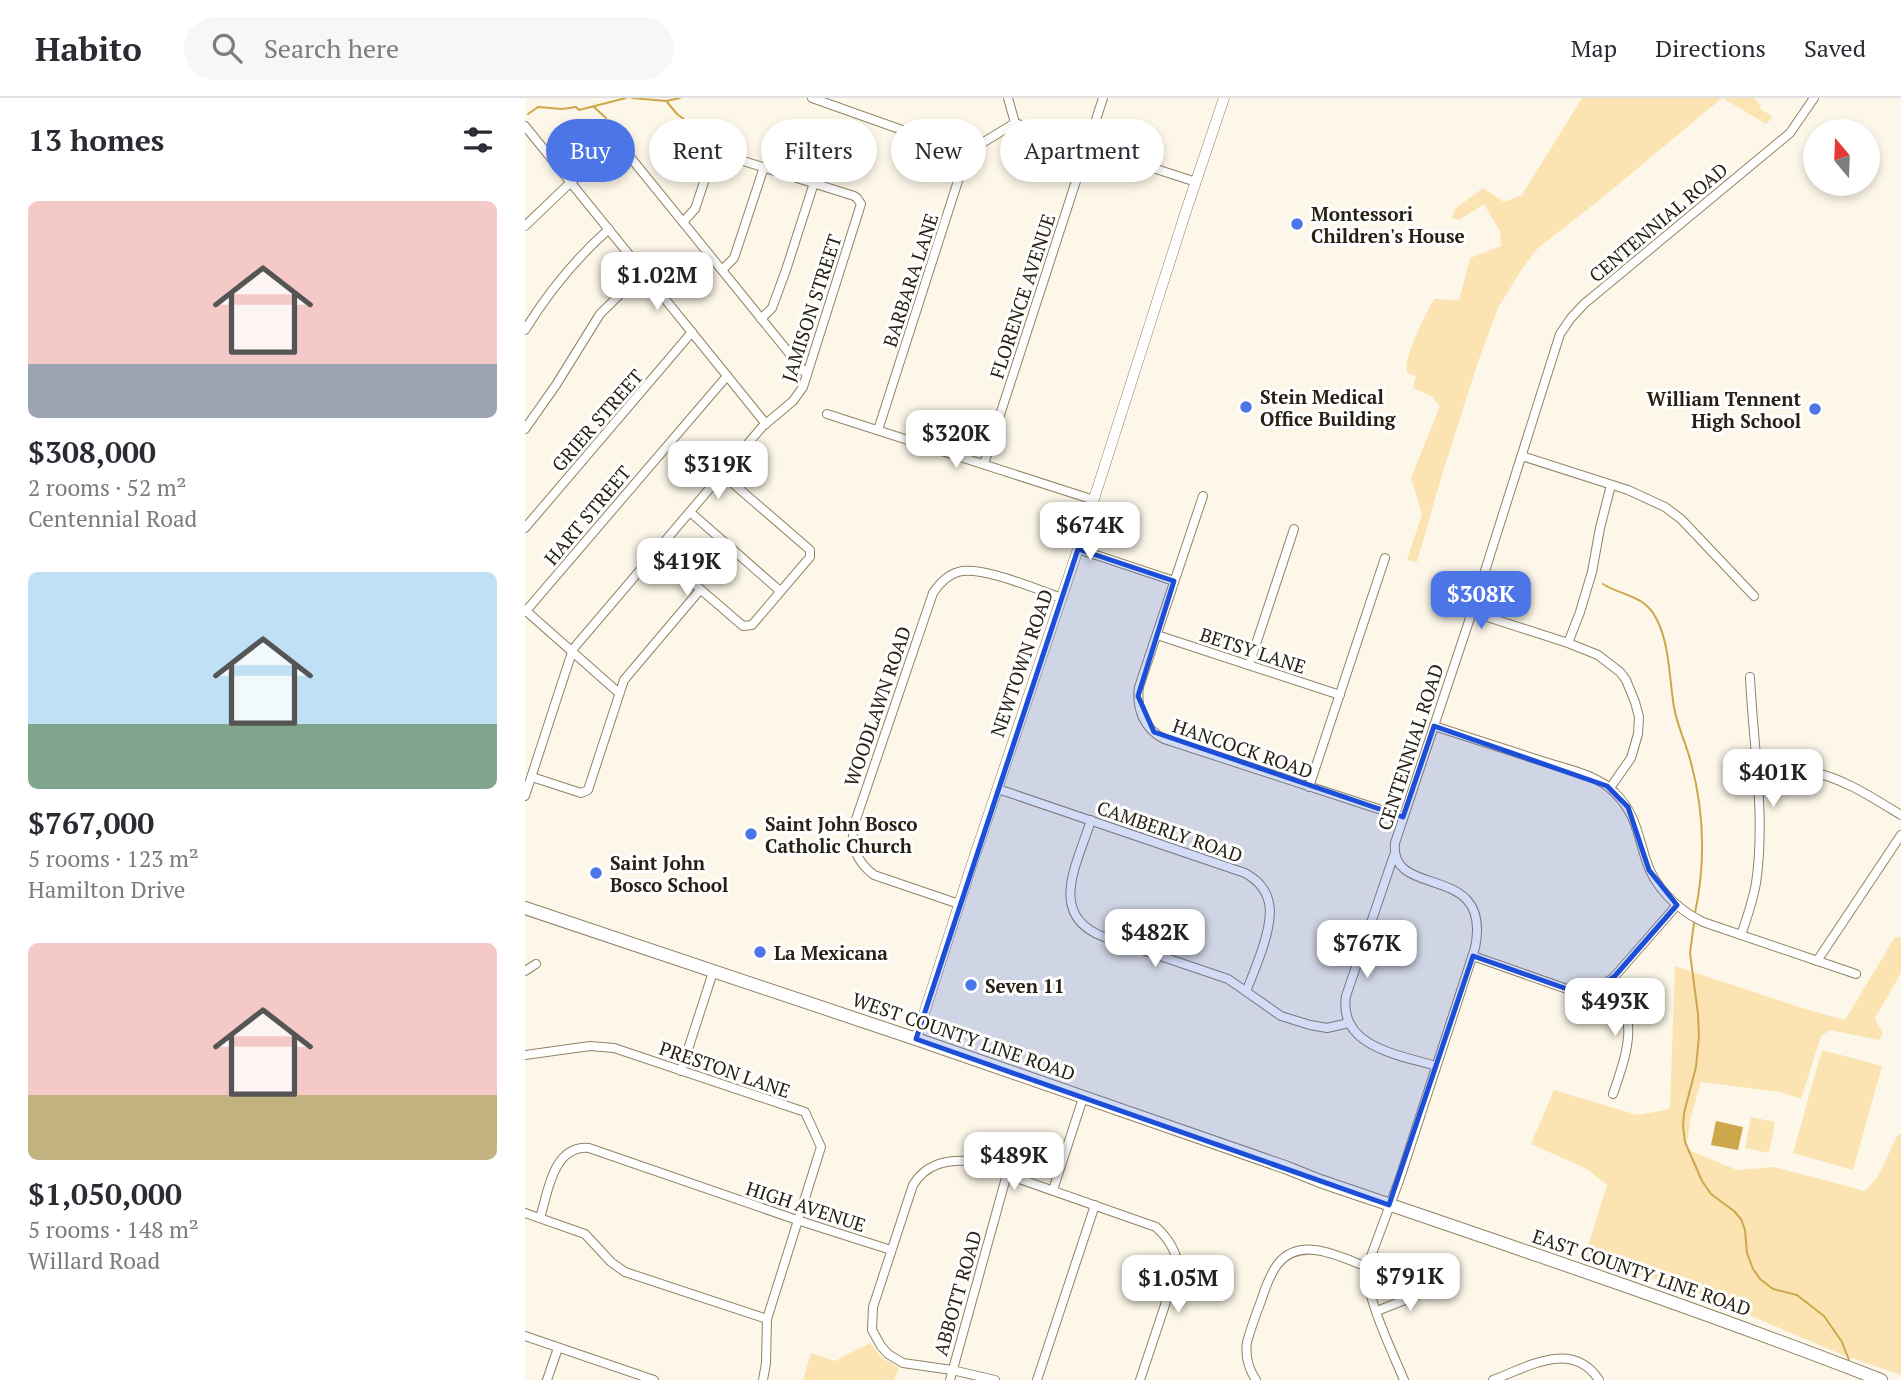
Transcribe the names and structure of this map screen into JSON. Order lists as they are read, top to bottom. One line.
{"streets":{"main road":["WEST COUNTY LINE ROAD","EAST COUNTY LINE ROAD"],"street":["CENTENNIAL ROAD","BARBARA LANE","FLORENCE AVENUE","JAMISON STREET","GRIER STREET","HART STREET","BETSY LANE","NEWTOWN ROAD","WOODLAWN ROAD","HANCOCK ROAD","CAMBERLY ROAD","PRESTON LANE","HIGH AVENUE","ABBOTT ROAD"]},"crossings":[["CENTENNIAL ROAD","HANCOCK ROAD"],["CENTENNIAL ROAD","WEST COUNTY LINE ROAD"],["CENTENNIAL ROAD","EAST COUNTY LINE ROAD"],["BETSY LANE","HANCOCK ROAD"],["NEWTOWN ROAD","WOODLAWN ROAD"],["NEWTOWN ROAD","CAMBERLY ROAD"],["NEWTOWN ROAD","WEST COUNTY LINE ROAD"],["WEST COUNTY LINE ROAD","EAST COUNTY LINE ROAD"],["PRESTON LANE","HIGH AVENUE"]],"places":["Montessori Children's House","Stein Medical Office Building","William Tennent High School","Saint John Bosco Catholic Church","Saint John Bosco School","La Mexicana","Seven 11"],"north":"top","page":{"header":"Habito","search":"Search here","nav":["Map","Directions","Saved"],"heading":"13 homes","chip":["Buy","Rent","Filters","New","Apartment"],"list":[{"name":"$308,000","note":"2 rooms · 52 m² · Centennial Road"},{"name":"$767,000","note":"5 rooms · 123 m² · Hamilton Drive"},{"name":"$1,050,000","note":"5 rooms · 148 m² · Willard Road"}],"price":["$1.02M","$320K","$319K","$674K","$419K","$308K","$401K","$482K","$767K","$493K","$489K","$791K","$1.05M"]}}
